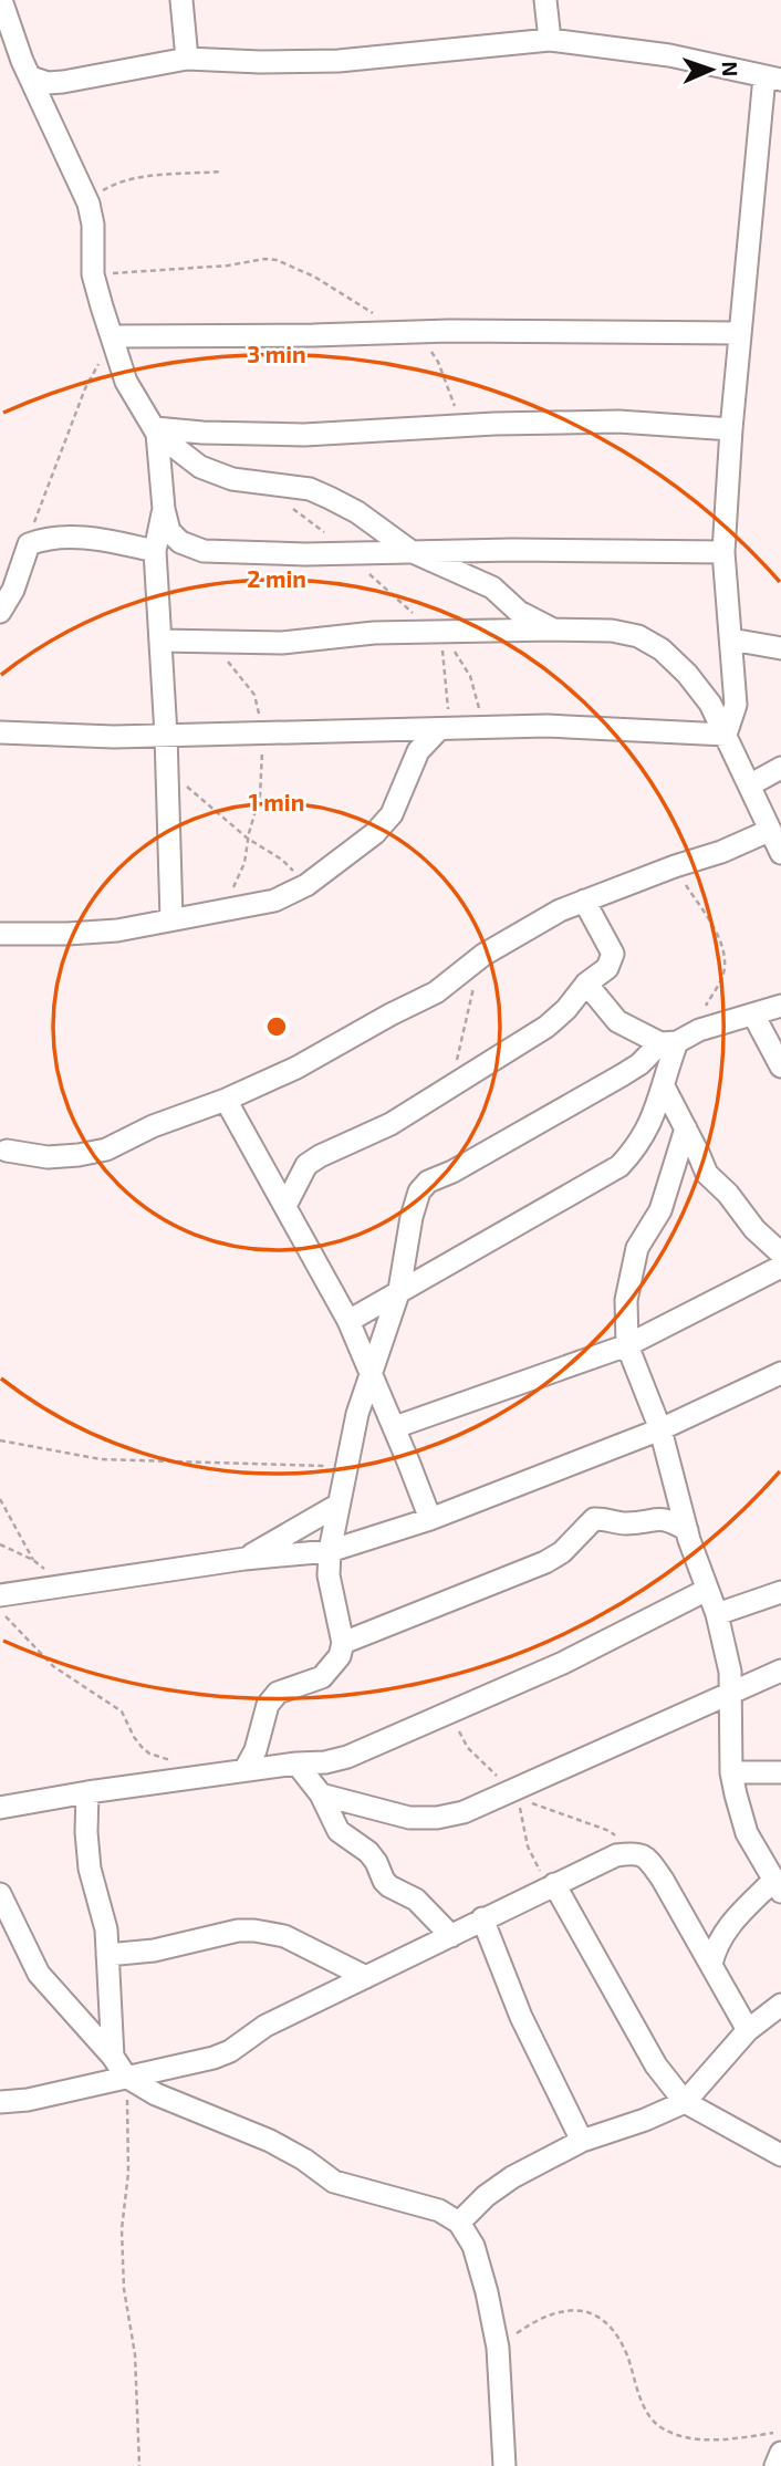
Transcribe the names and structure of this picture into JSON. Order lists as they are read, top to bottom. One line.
{"north":"right","rings":["3 min","2 min","1 min"]}
